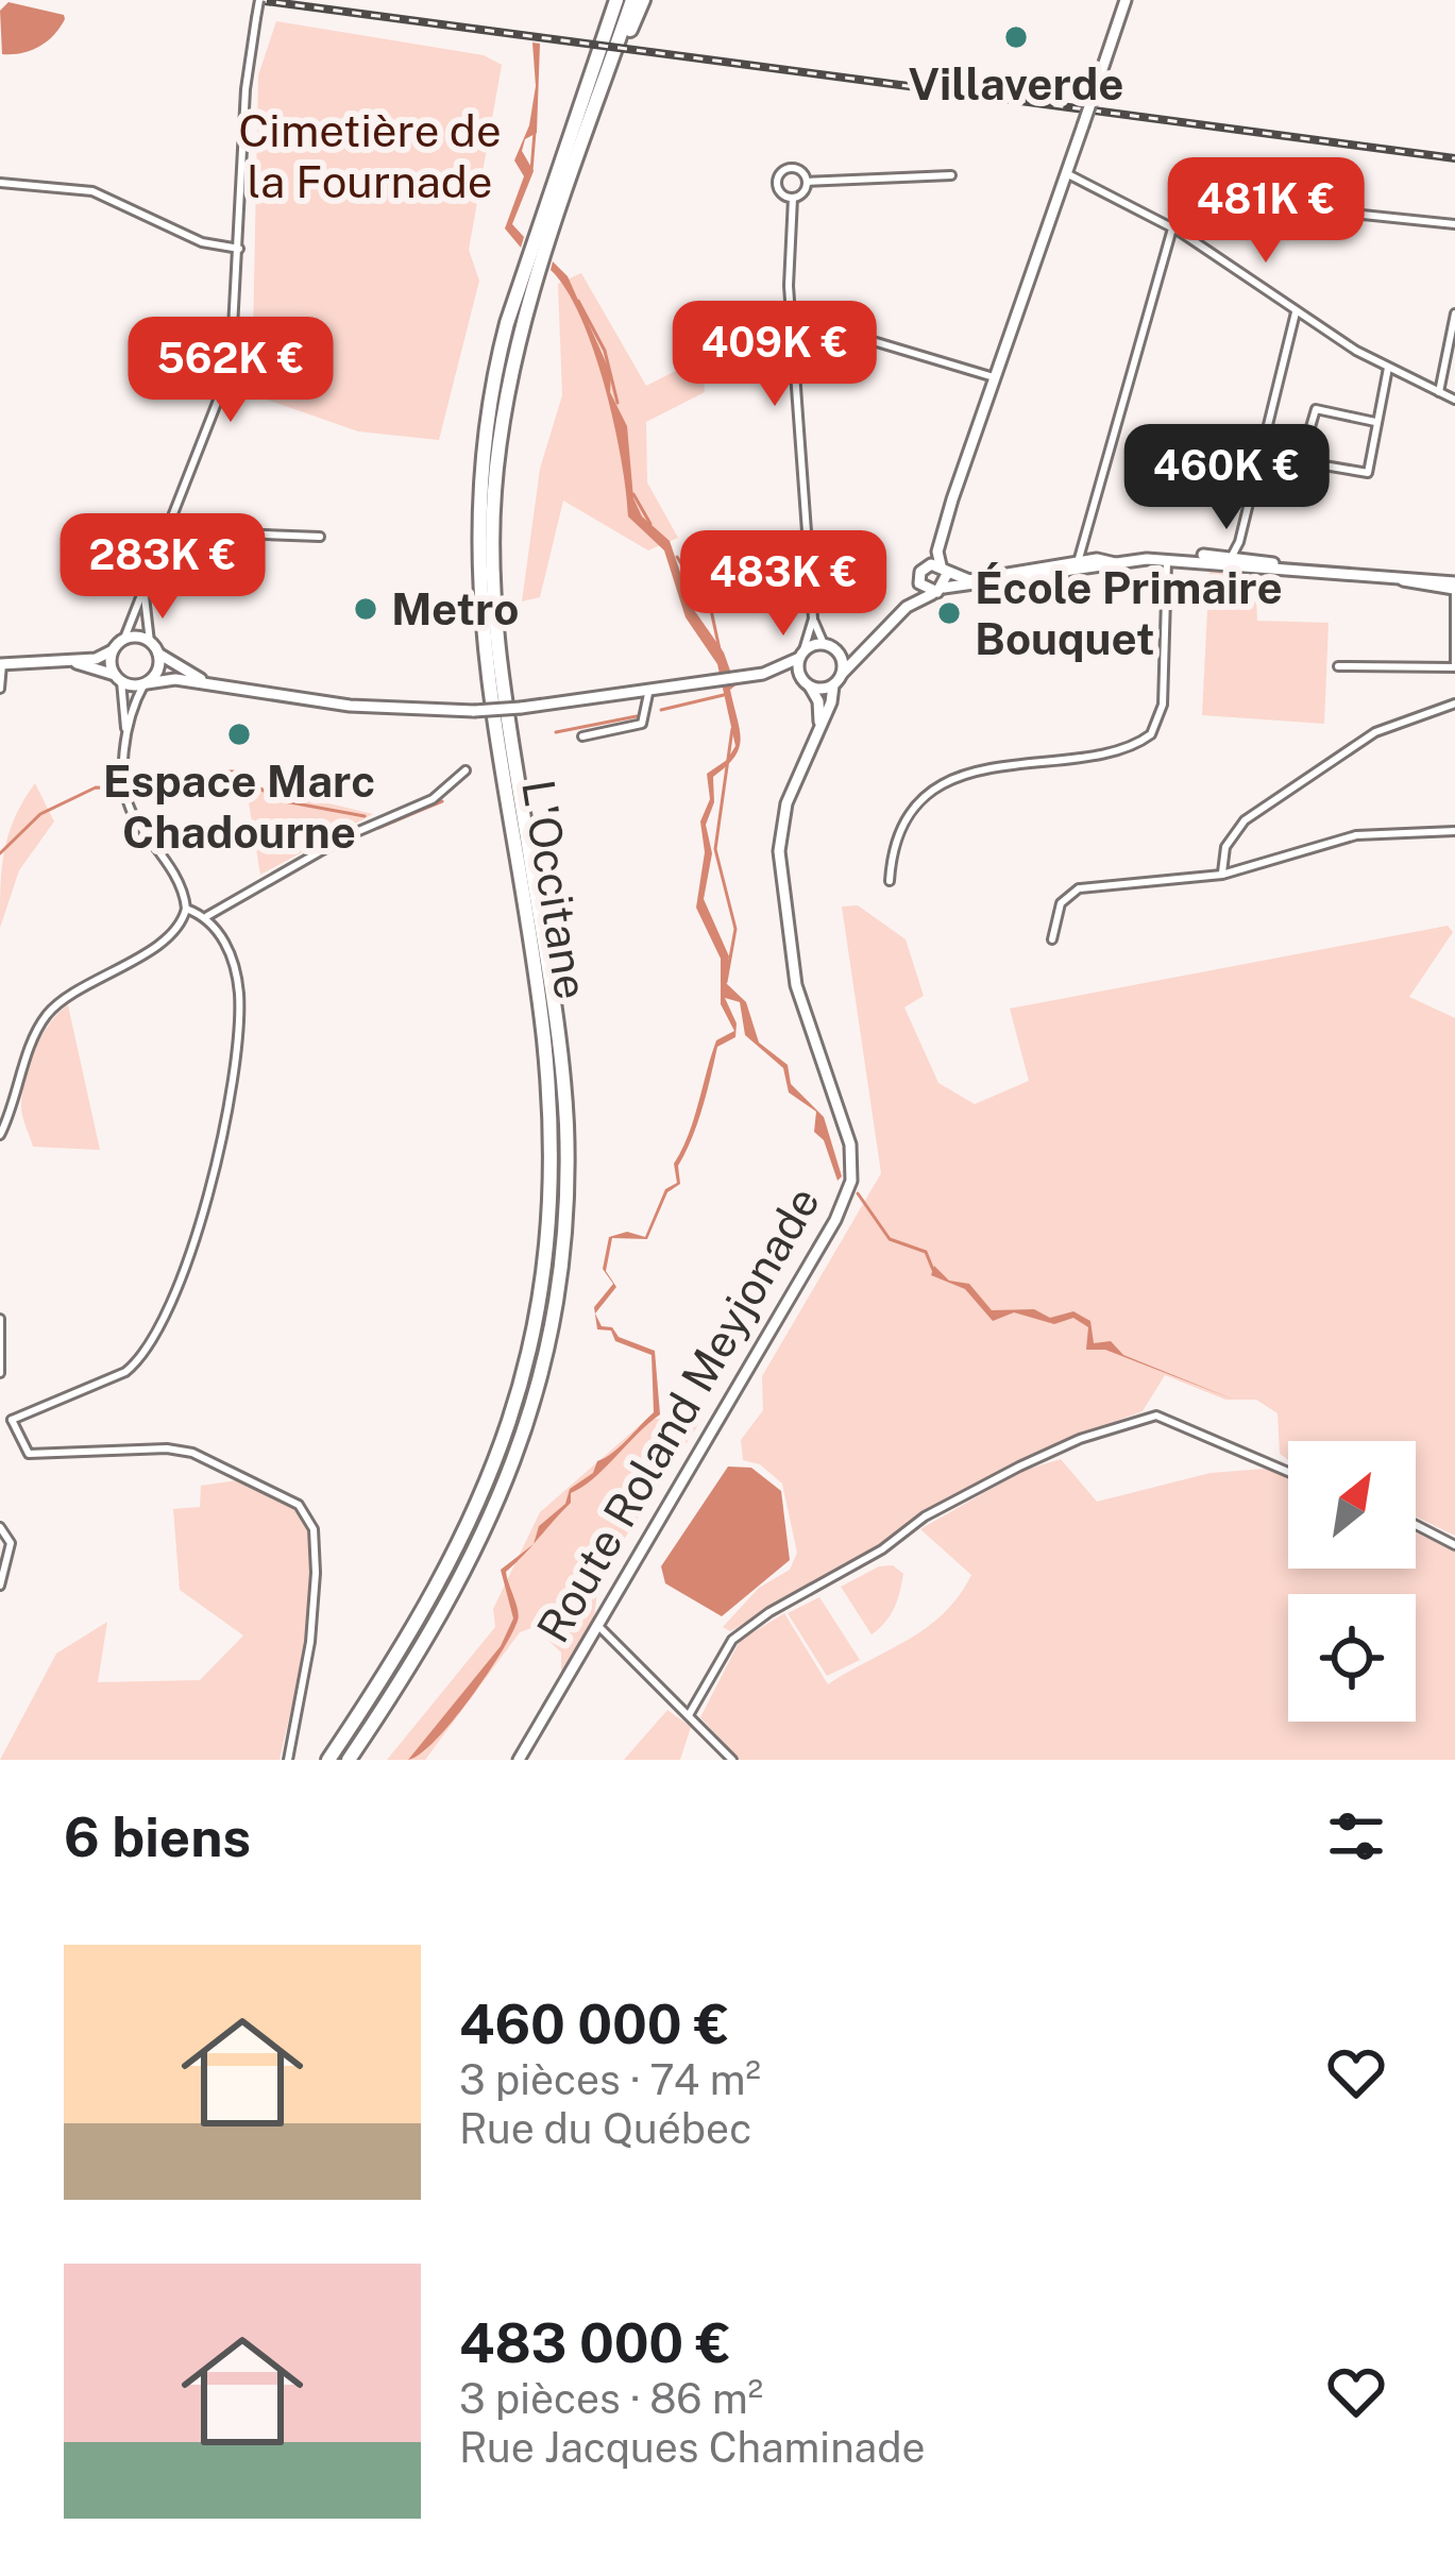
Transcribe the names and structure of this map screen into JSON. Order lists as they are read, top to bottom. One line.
{"streets":{"highway":["L'Occitane"],"main road":["Route Roland Meyjonade"]},"parks":["Cimetière de la Fournade"],"places":["Villaverde","Metro","École Primaire Bouquet","Espace Marc Chadourne"],"north":"top right","page":{"price":["481K €","409K €","562K €","460K €","283K €","483K €"],"heading":"6 biens","list":[{"name":"460 000 €","note":"3 pièces · 74 m² · Rue du Québec"},{"name":"483 000 €","note":"3 pièces · 86 m² · Rue Jacques Chaminade"}]}}
